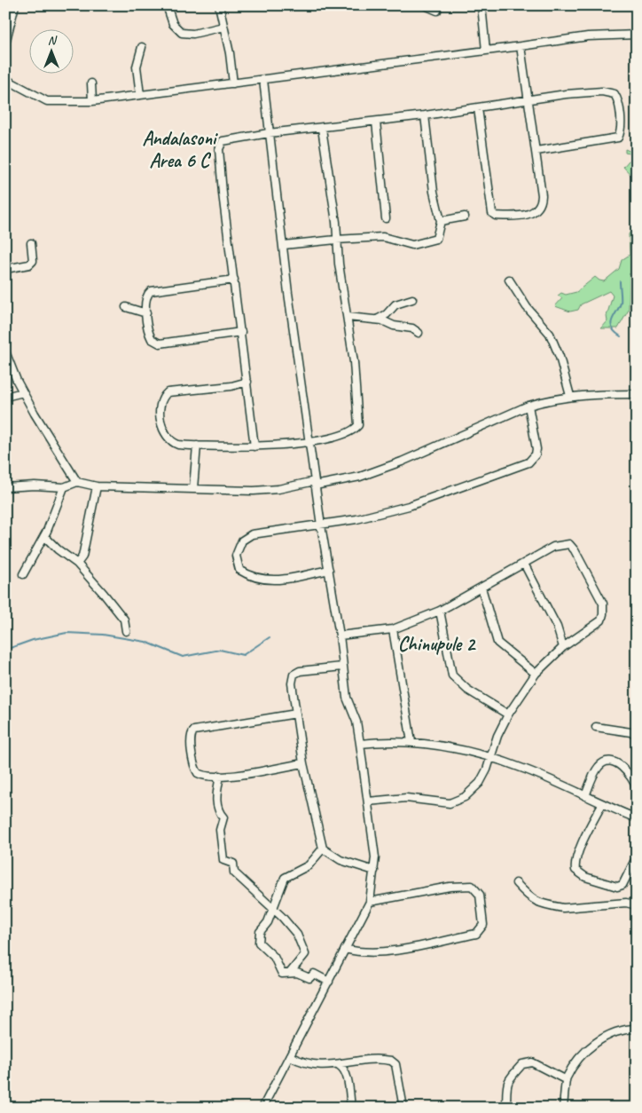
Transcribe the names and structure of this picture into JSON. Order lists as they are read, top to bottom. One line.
{"districts":["Andalasoni Area 6 C","Chinupule 2"],"north":"top"}
